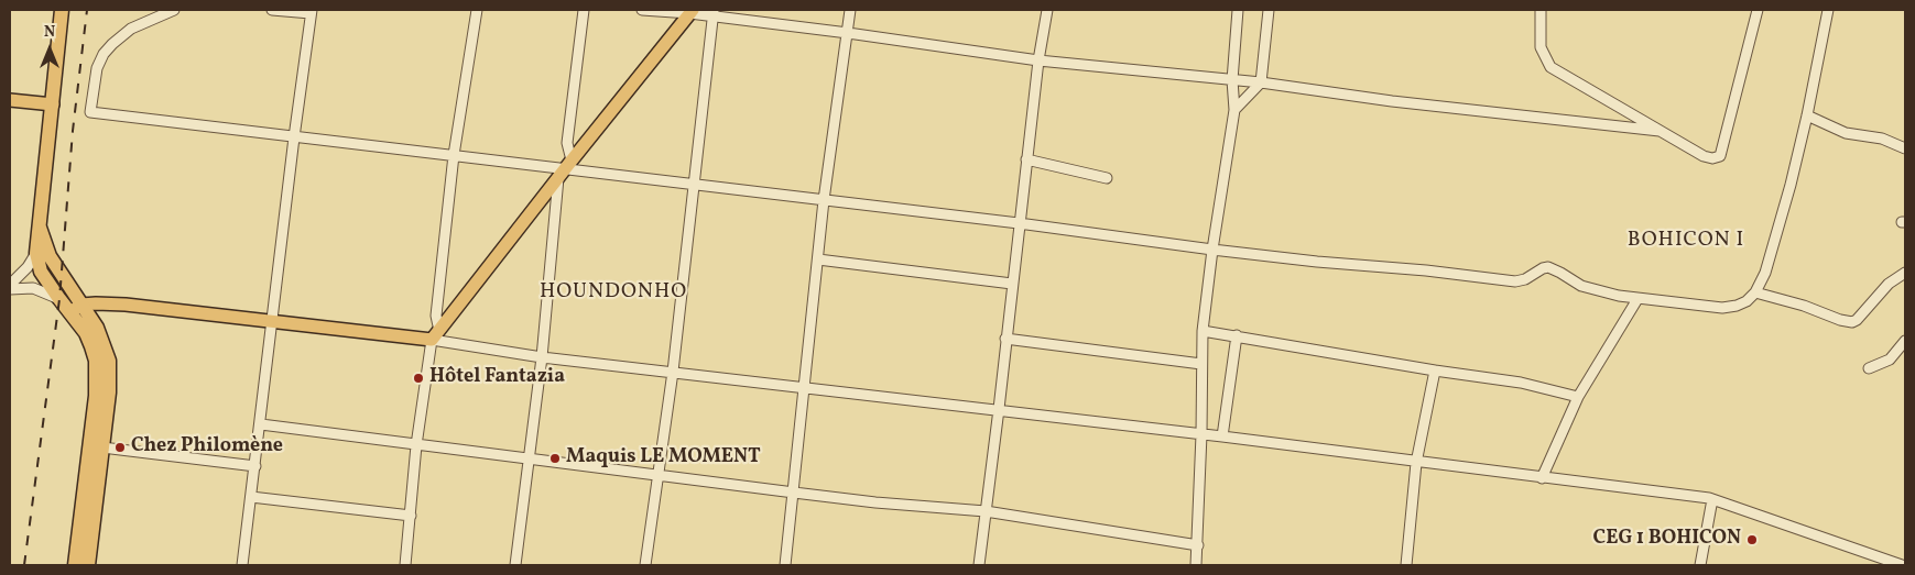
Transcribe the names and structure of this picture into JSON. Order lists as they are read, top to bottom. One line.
{"districts":["BOHICON I","HOUNDONHO"],"places":["Hôtel Fantazia","Chez Philomène","Maquis LE MOMENT","CEG 1 BOHICON"],"north":"top"}
